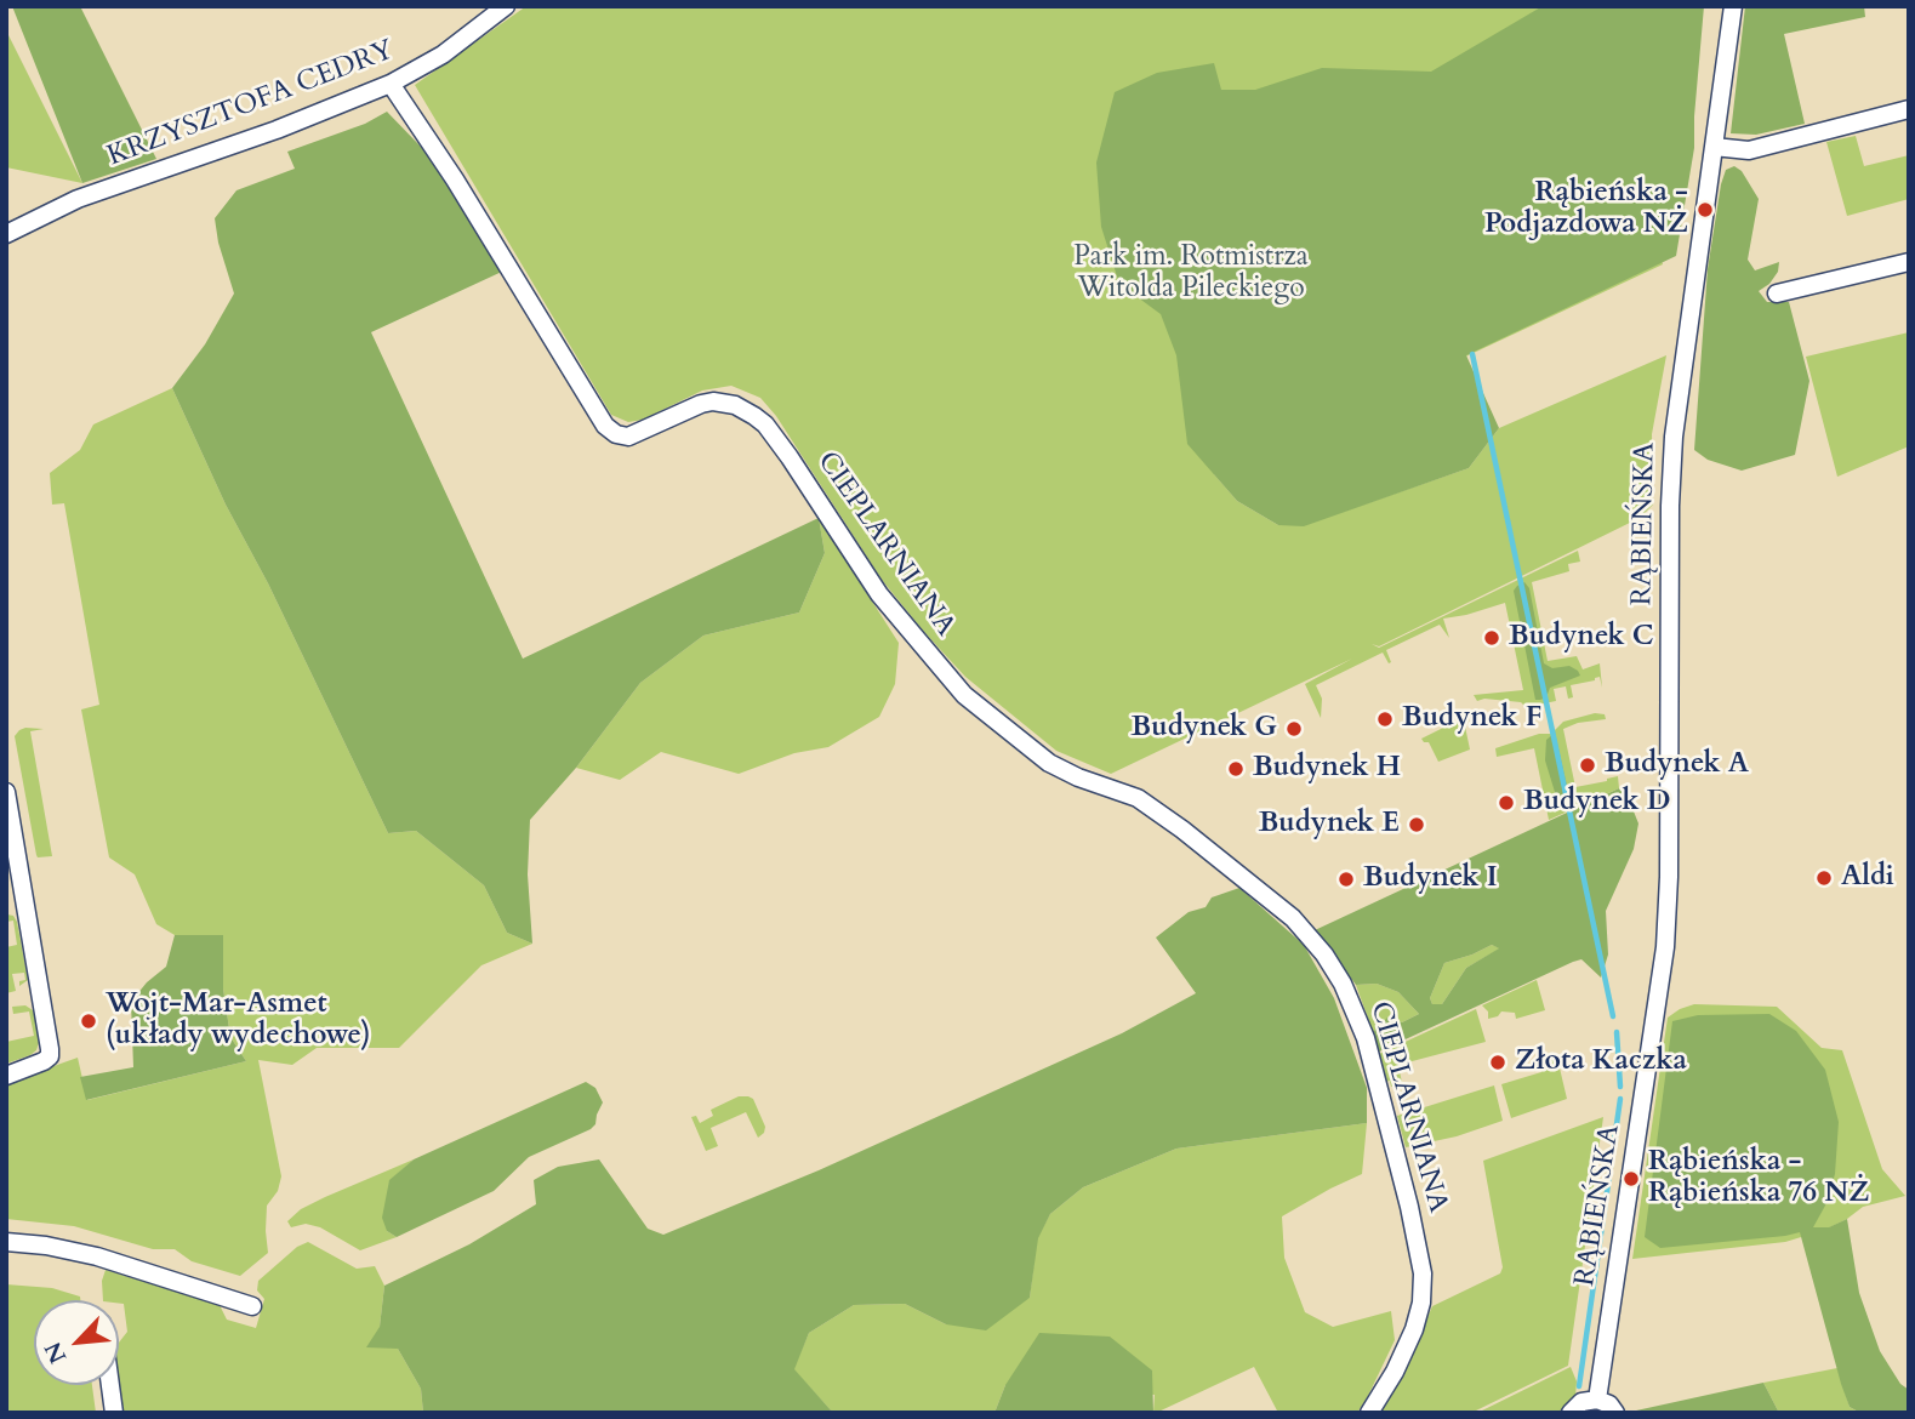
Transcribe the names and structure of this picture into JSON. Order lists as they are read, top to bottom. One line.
{"streets":{"street":["KRZYSZTOFA CEDRY","RĄBIEŃSKA","CIEPLARNIANA"]},"crossings":[["KRZYSZTOFA CEDRY","CIEPLARNIANA"]],"parks":["Park im. Rotmistrza Witolda Pileckiego"],"places":["Rąbieńska - Podjazdowa NŻ","Budynek C","Budynek F","Budynek G","Budynek A","Budynek H","Budynek D","Budynek E","Aldi","Budynek I","Wojt-Mar-Asmet (układy wydechowe)","Złota Kaczka","Rąbieńska - Rąbieńska 76 NŻ"],"north":"bottom left"}
